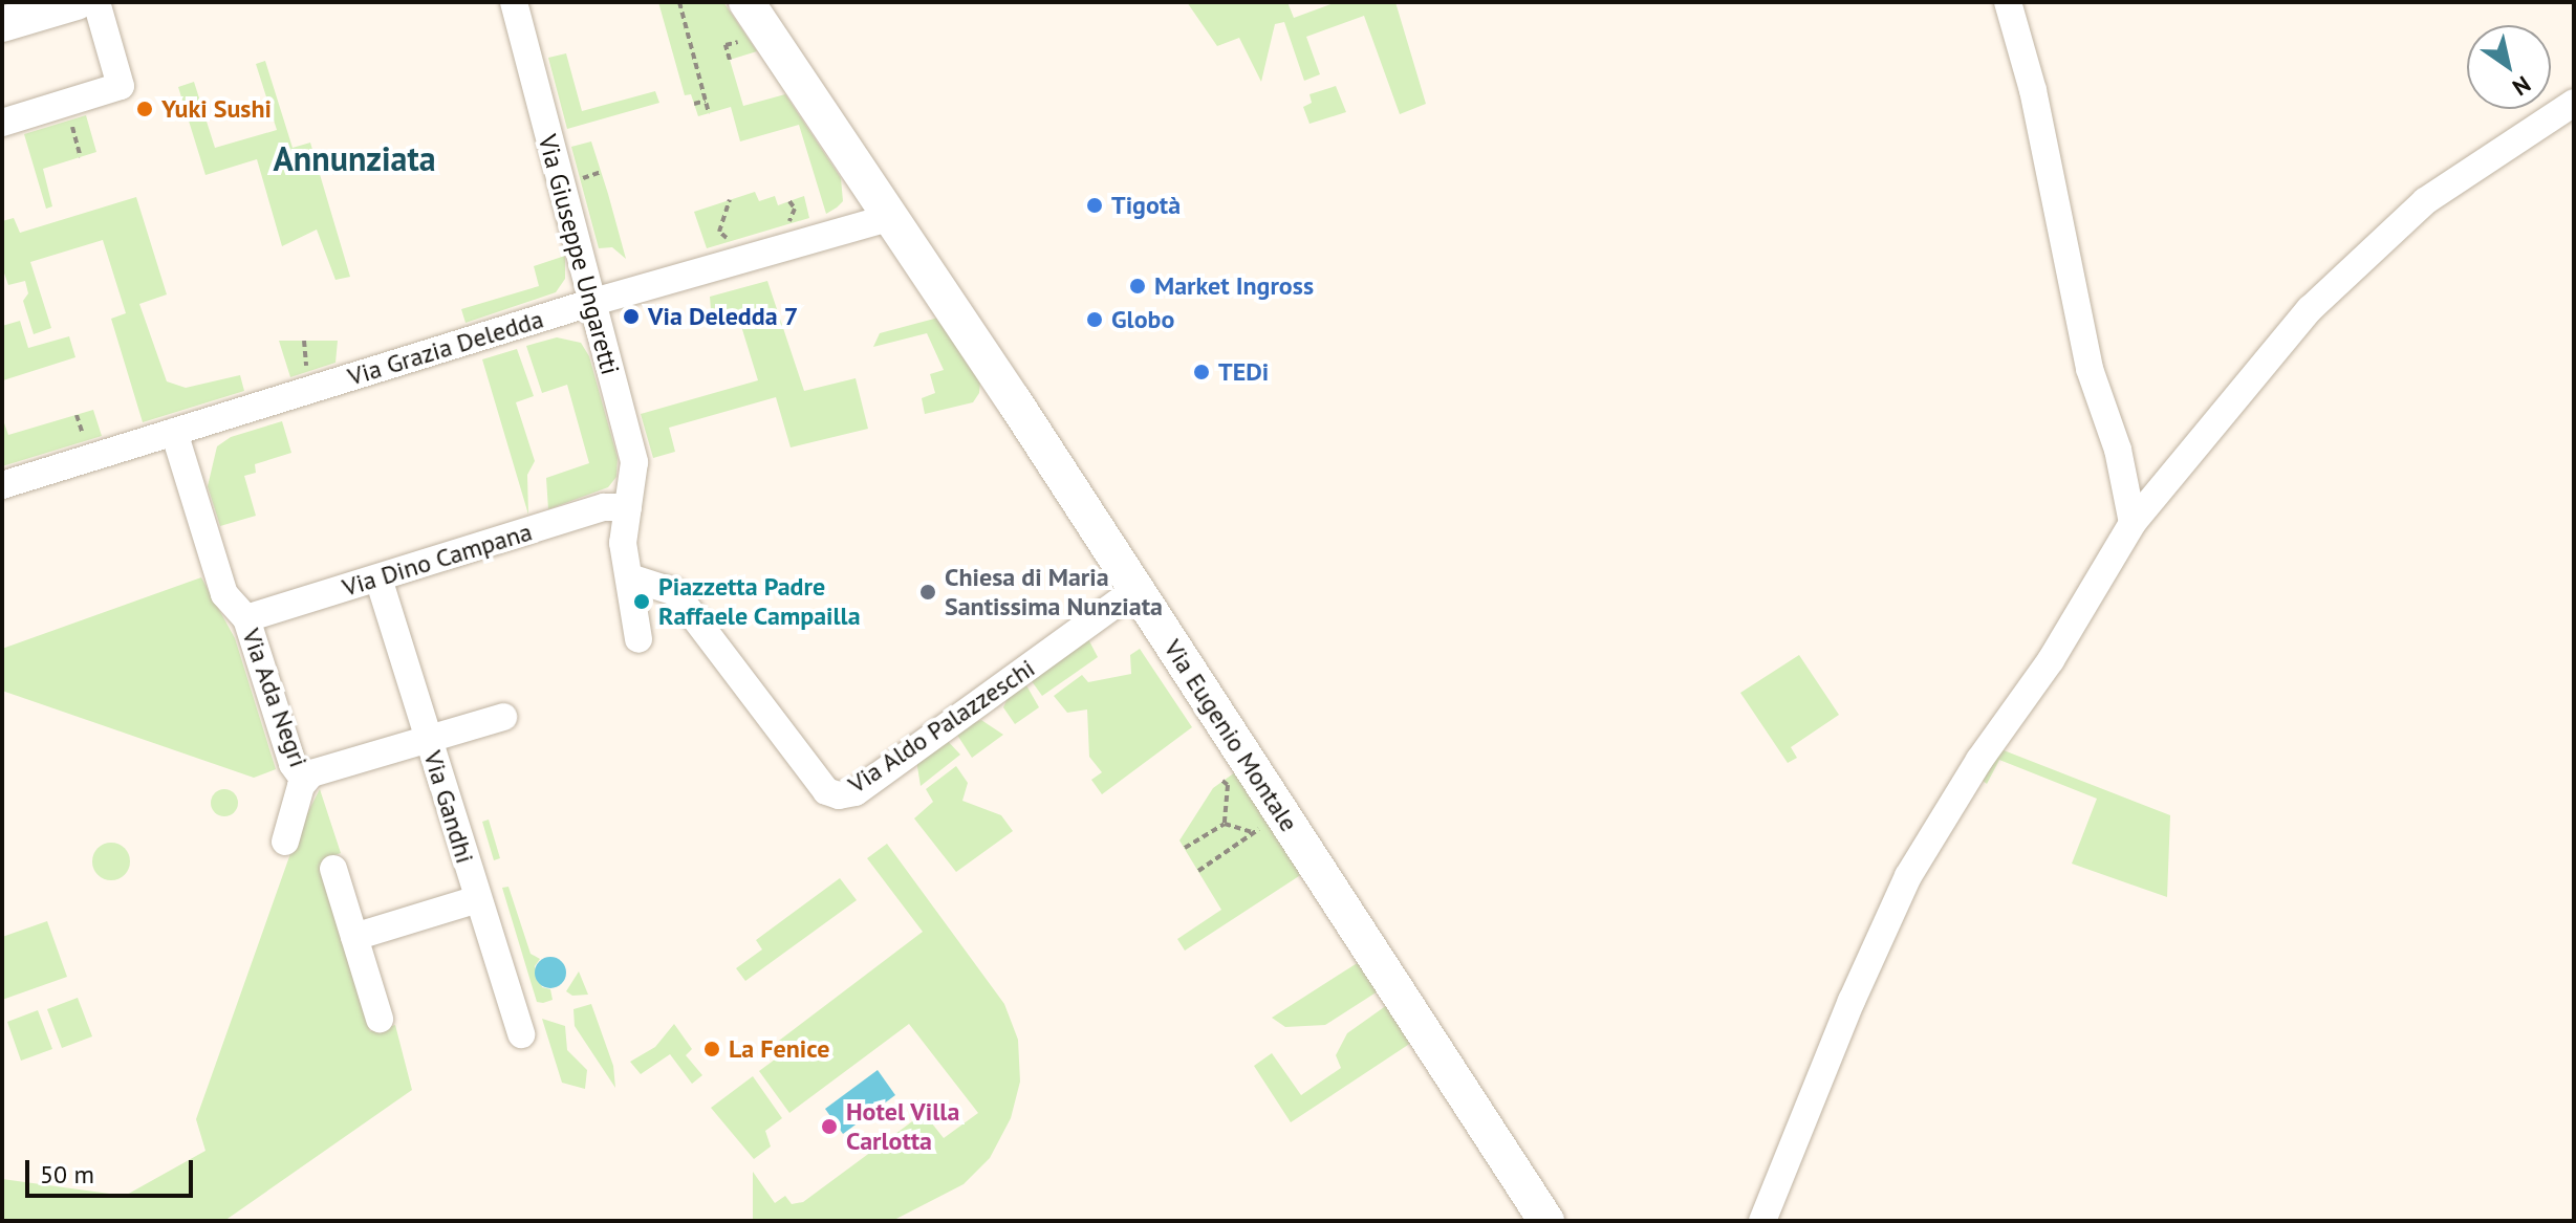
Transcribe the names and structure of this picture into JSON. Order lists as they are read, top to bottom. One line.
{"streets":{"main road":["Via Eugenio Montale"],"street":["Via Giuseppe Ungaretti","Via Grazia Deledda","Via Dino Campana","Via Ada Negri","Via Aldo Palazzeschi","Via Gandhi"]},"crossings":[["Via Giuseppe Ungaretti","Via Grazia Deledda"],["Via Giuseppe Ungaretti","Via Dino Campana"],["Via Giuseppe Ungaretti","Via Aldo Palazzeschi"],["Via Grazia Deledda","Via Ada Negri"],["Via Grazia Deledda","Via Eugenio Montale"],["Via Dino Campana","Via Ada Negri"],["Via Dino Campana","Via Gandhi"],["Via Aldo Palazzeschi","Via Eugenio Montale"]],"districts":["Annunziata"],"places":["Yuki Sushi","Tigotà","Market Ingross","Via Deledda 7","Globo","TEDi","Chiesa di Maria Santissima Nunziata","Piazzetta Padre Raffaele Campailla","La Fenice","Hotel Villa Carlotta"],"scale_bar":"50 m","north":"bottom right"}
